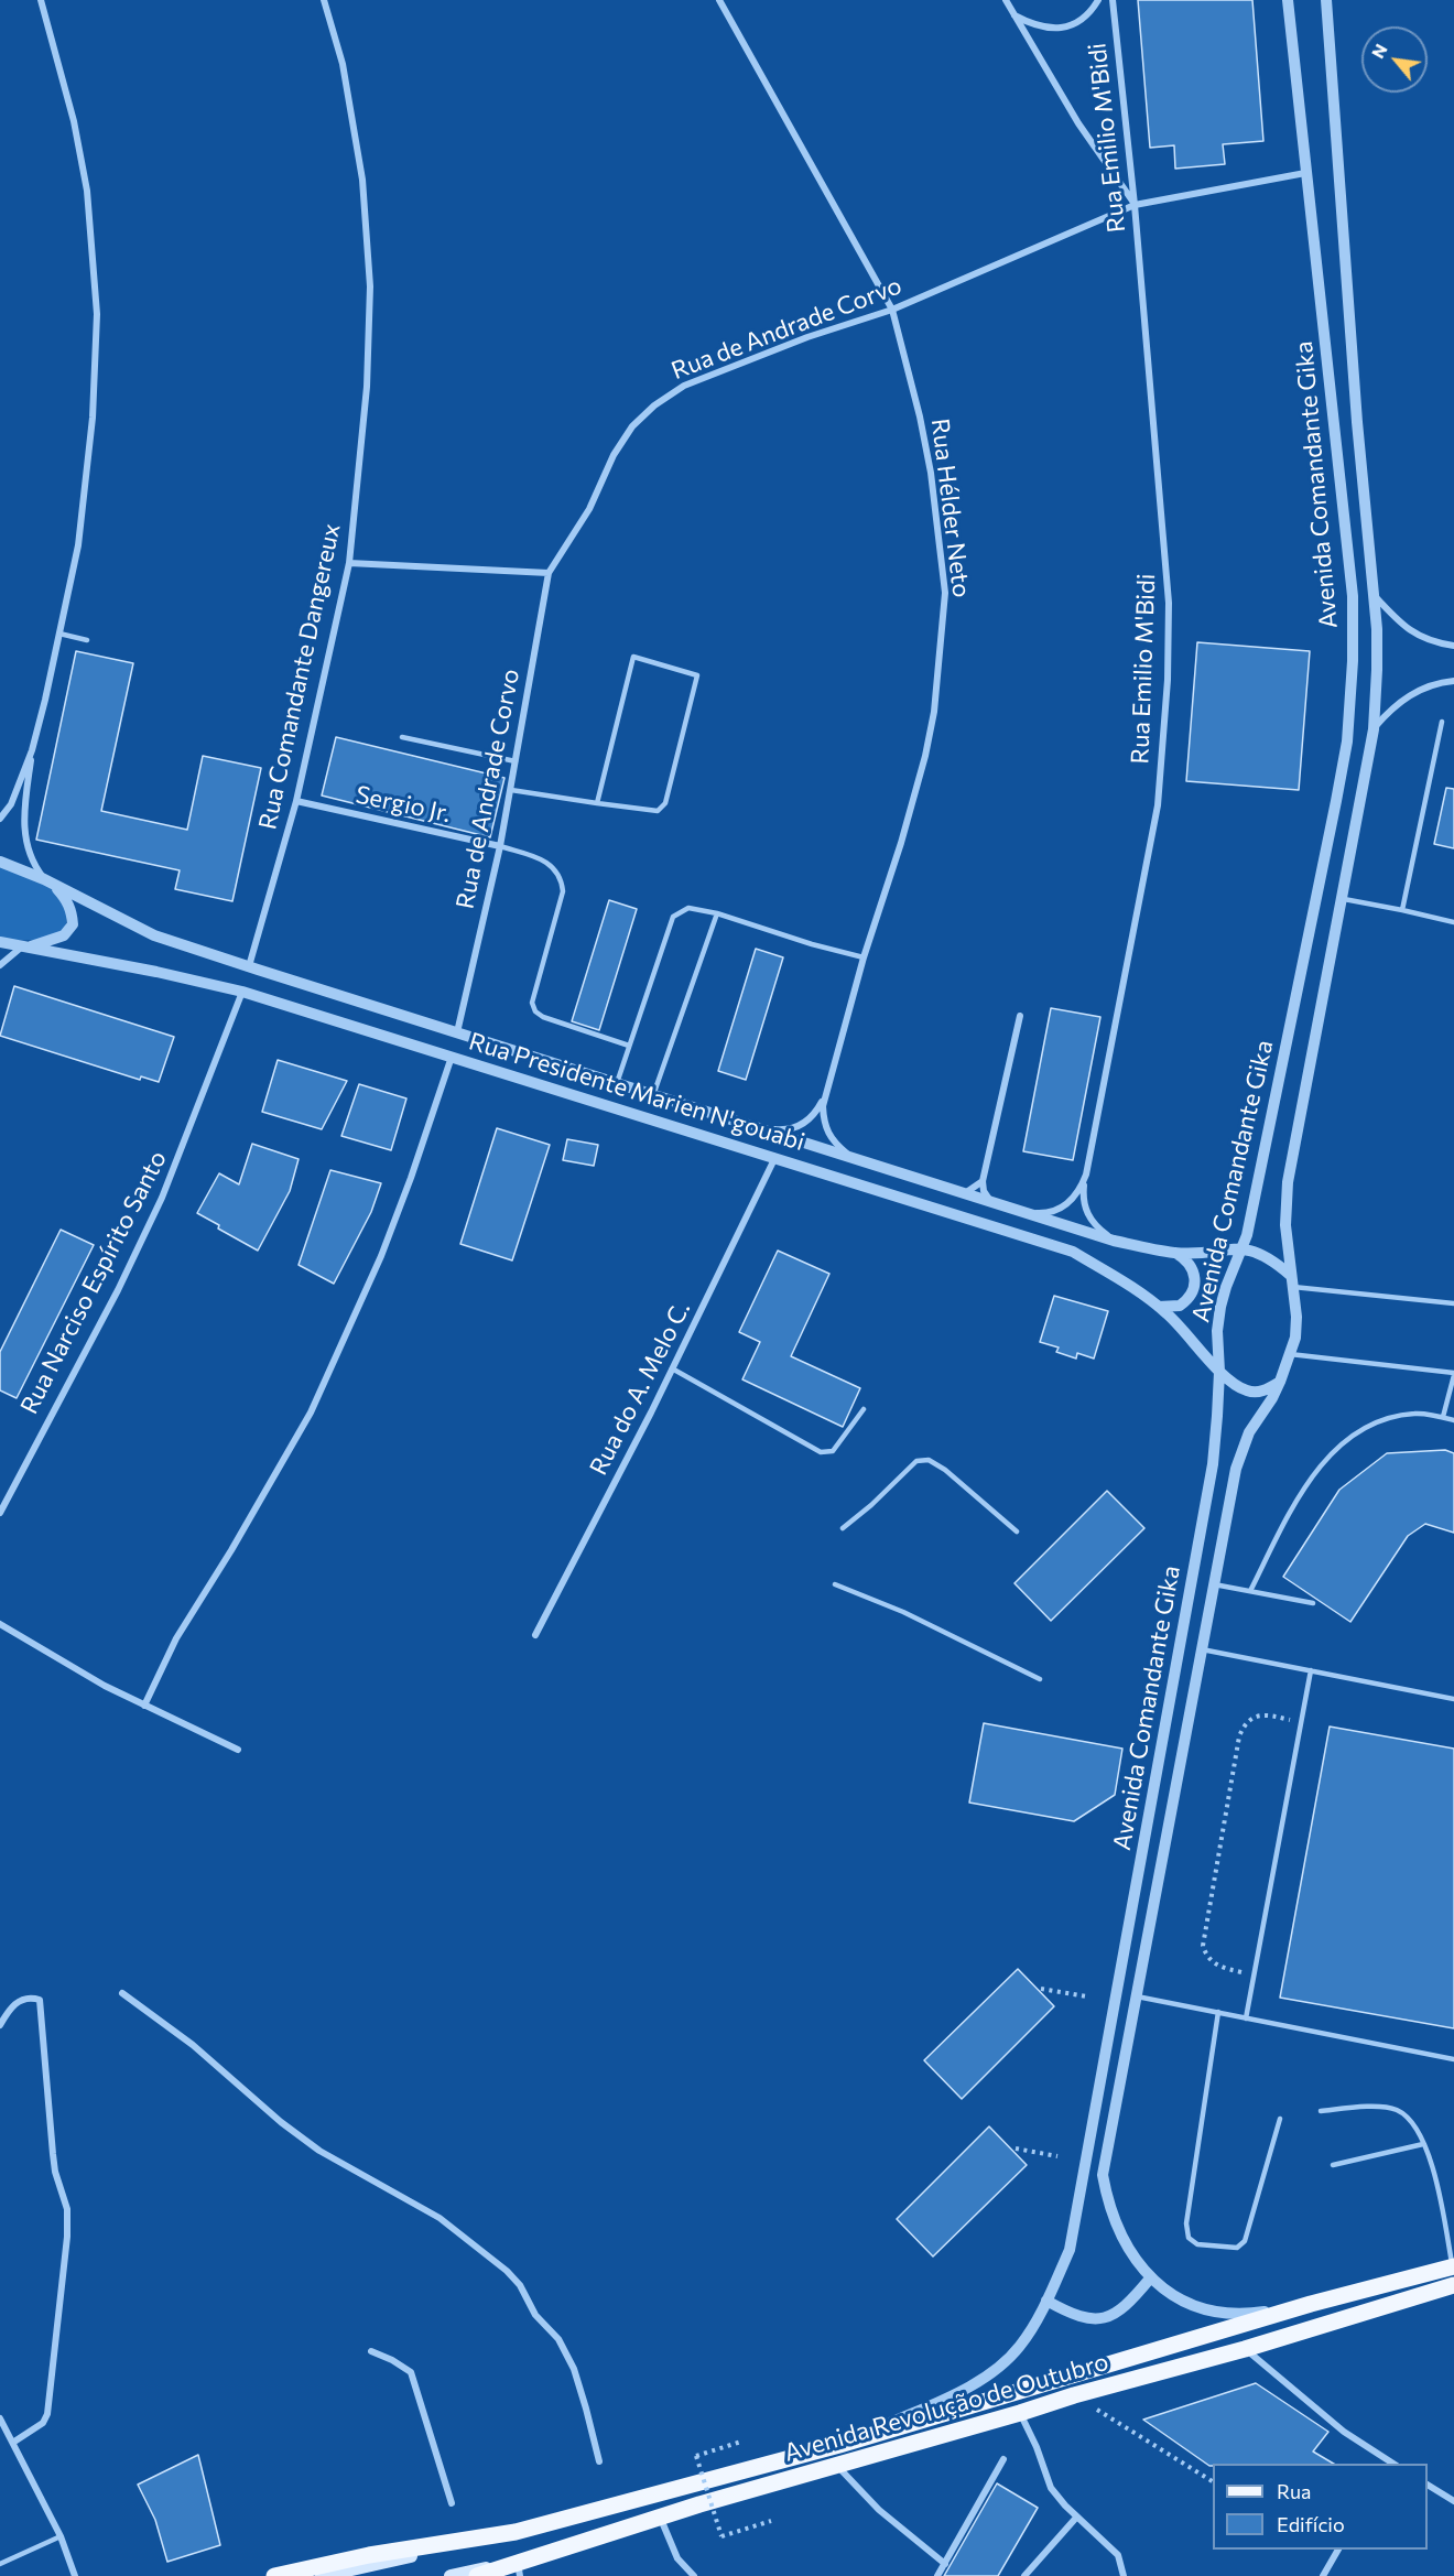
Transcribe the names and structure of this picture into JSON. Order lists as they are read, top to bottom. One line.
{"streets":{"main road":["Avenida Revolução de Outubro"],"street":["Rua Emilio M'Bidi","Rua de Andrade Corvo","Avenida Comandante Gika","Rua Hélder Neto","Rua Comandante Dangereux","Sergio Jr.","Rua Presidente Marien N'gouabi","Rua Narciso Espírito Santo","Rua do A. Melo C."]},"crossings":[["Rua Emilio M'Bidi","Rua de Andrade Corvo"],["Rua Emilio M'Bidi","Rua Presidente Marien N'gouabi"],["Rua de Andrade Corvo","Avenida Comandante Gika"],["Rua de Andrade Corvo","Rua Hélder Neto"],["Rua de Andrade Corvo","Sergio Jr."],["Rua de Andrade Corvo","Rua Presidente Marien N'gouabi"],["Avenida Comandante Gika","Rua Presidente Marien N'gouabi"],["Avenida Comandante Gika","Avenida Revolução de Outubro"],["Rua Hélder Neto","Rua Presidente Marien N'gouabi"],["Rua Comandante Dangereux","Sergio Jr."],["Rua Comandante Dangereux","Rua Presidente Marien N'gouabi"],["Rua Presidente Marien N'gouabi","Rua Narciso Espírito Santo"],["Rua Presidente Marien N'gouabi","Rua do A. Melo C."]],"legend":["Rua","Edifício"],"north":"top left"}
